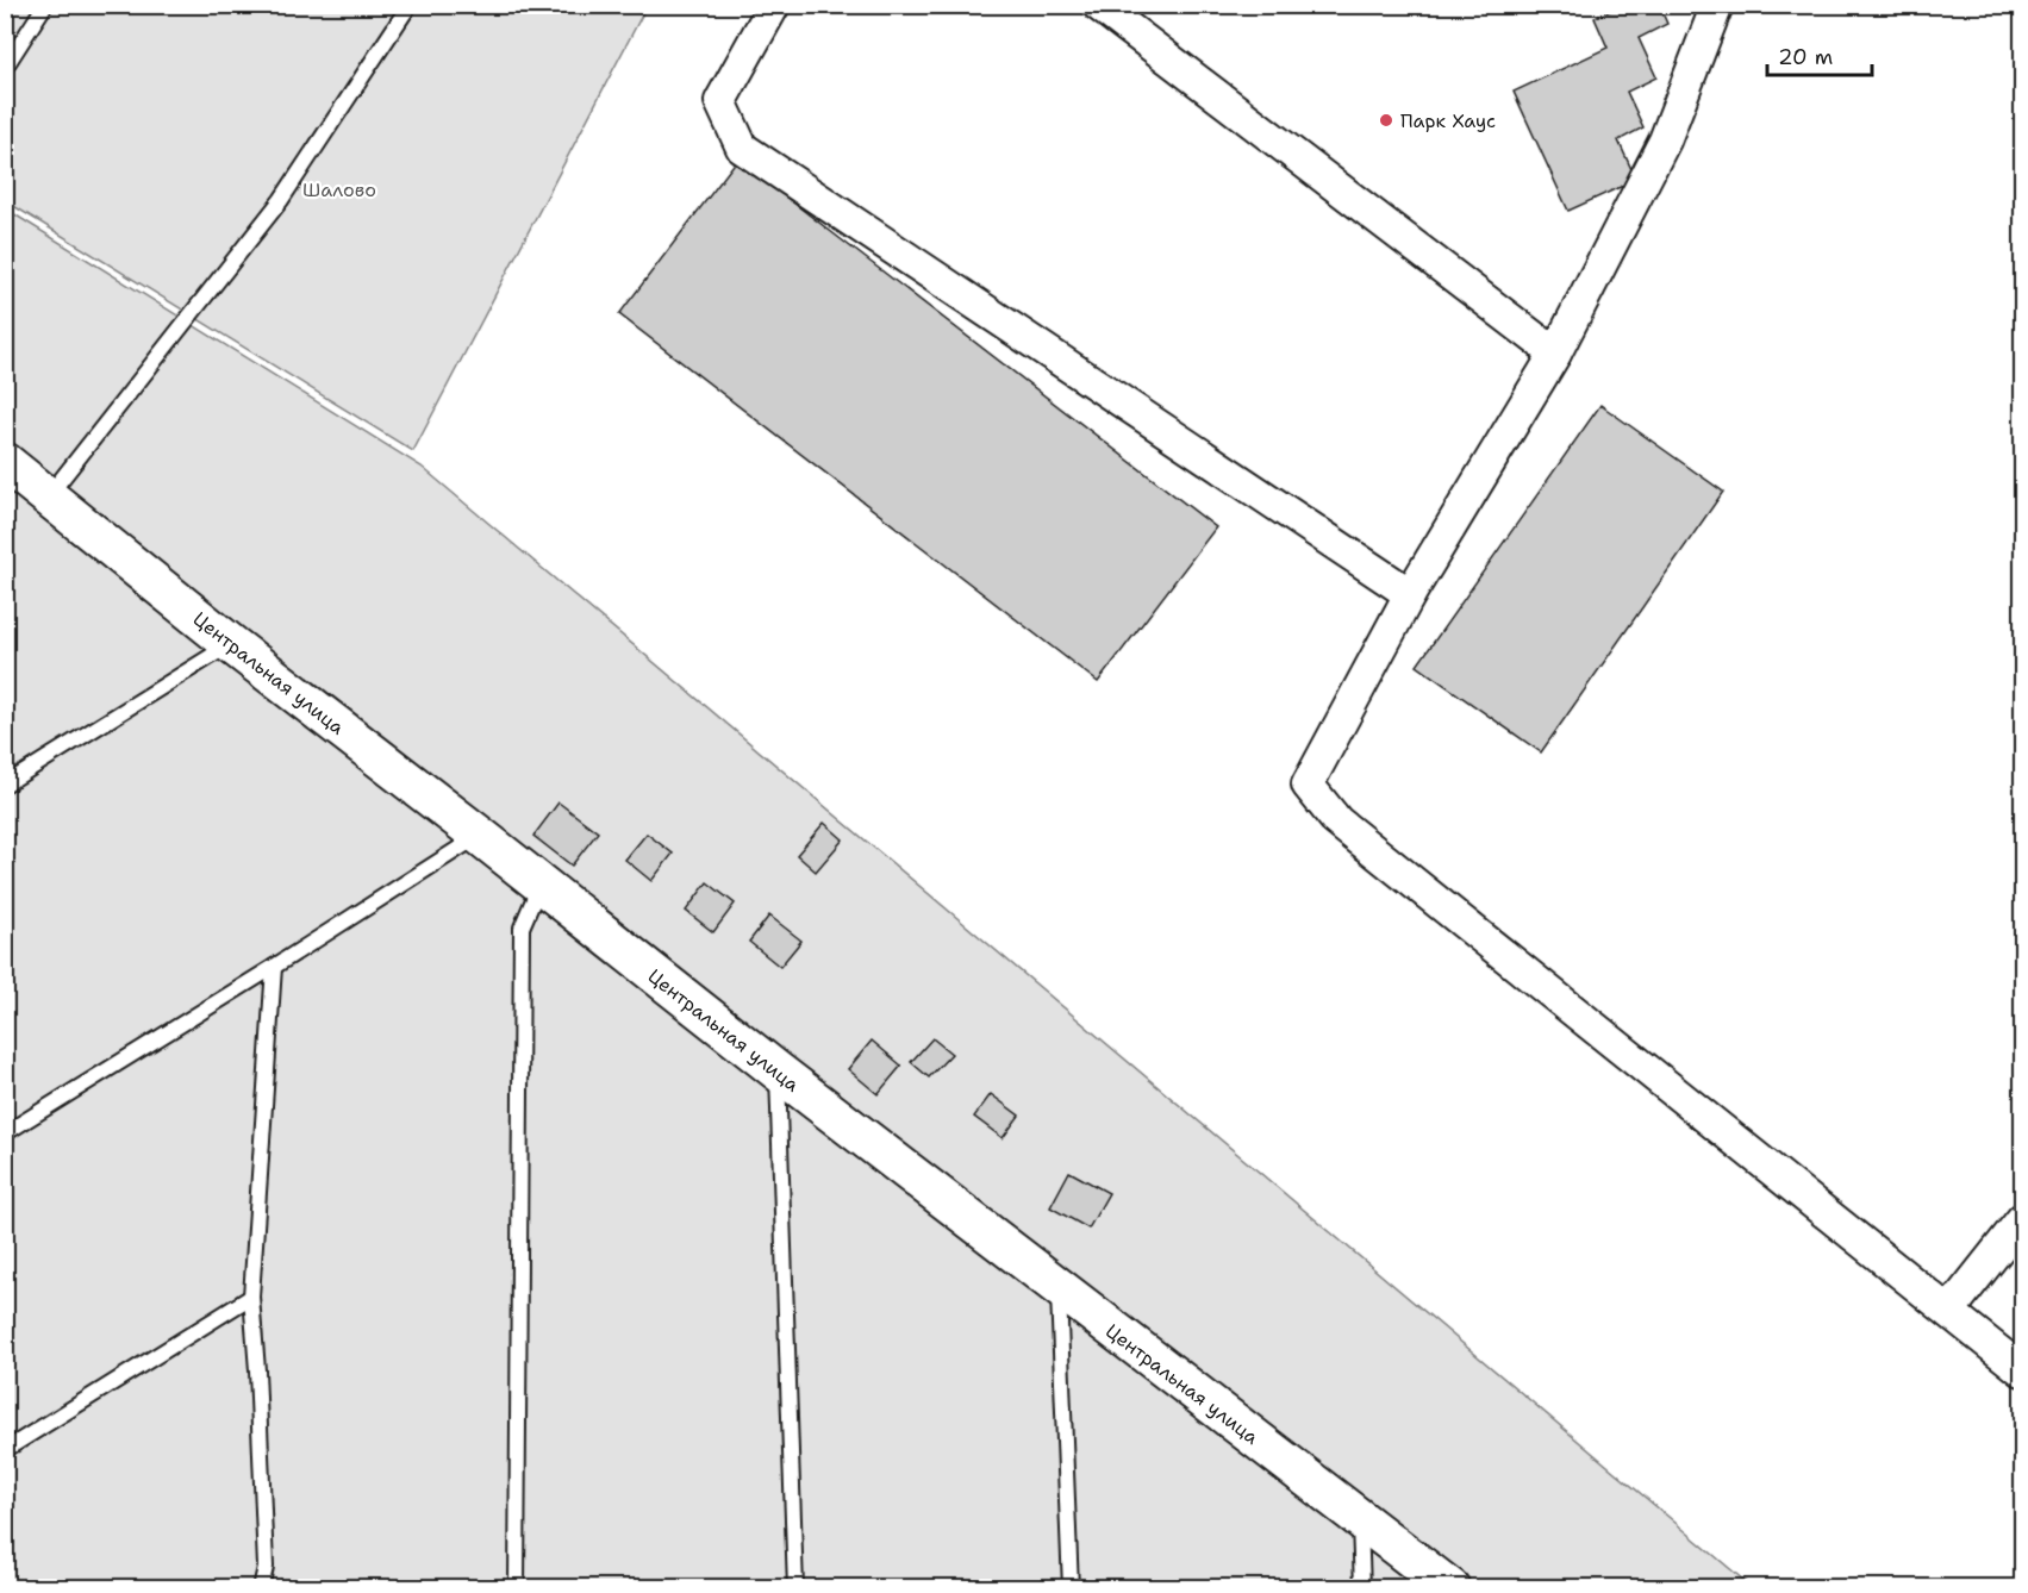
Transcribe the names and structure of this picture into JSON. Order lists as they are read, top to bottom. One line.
{"streets":{"street":["Центральная улица"]},"parks":["Шалово"],"places":["Парк Хаус"],"scale_bar":"20 m"}
